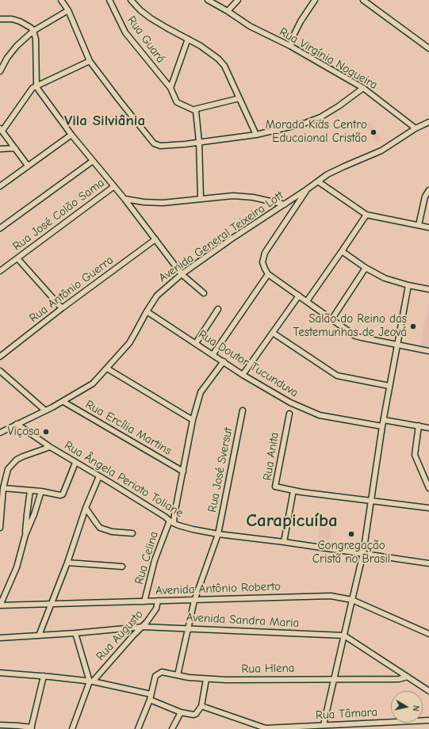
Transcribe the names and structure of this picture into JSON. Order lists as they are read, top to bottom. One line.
{"streets":{"street":["Rua Guará","Rua Virgínia Nogueira","Rua José Colão Sama","Avenida General Teixeira Lott","Rua Antônio Guerra","Rua Doutor Tucunduva","Rua Ercília Martins","Rua Anita","Rua José Sversut","Rua Ângela Perioto Toliane","Rua Celina","Avenida Antônio Roberto","Avenida Sandra Maria","Rua Augusto","Rua Hlena","Rua Tâmara"]},"crossings":[["Rua Virgínia Nogueira","Avenida General Teixeira Lott"],["Avenida General Teixeira Lott","Rua Doutor Tucunduva"],["Avenida General Teixeira Lott","Rua Ercília Martins"],["Avenida General Teixeira Lott","Rua Ângela Perioto Toliane"],["Rua Doutor Tucunduva","Rua Celina"],["Rua Ercília Martins","Rua Celina"],["Rua José Sversut","Rua Ângela Perioto Toliane"],["Rua José Sversut","Avenida Antônio Roberto"],["Rua José Sversut","Avenida Sandra Maria"],["Rua José Sversut","Rua Hlena"],["Rua Ângela Perioto Toliane","Rua Celina"],["Rua Celina","Avenida Antônio Roberto"],["Avenida Antônio Roberto","Rua Augusto"],["Avenida Sandra Maria","Rua Augusto"]],"districts":["Vila Silviânia","Carapicuíba"],"places":["Morada Kids Centro Educaional Cristão","Salão do Reino das Testemunhas de Jeová","Viçosa","Congregação Cristã no Brasil"],"north":"right"}
